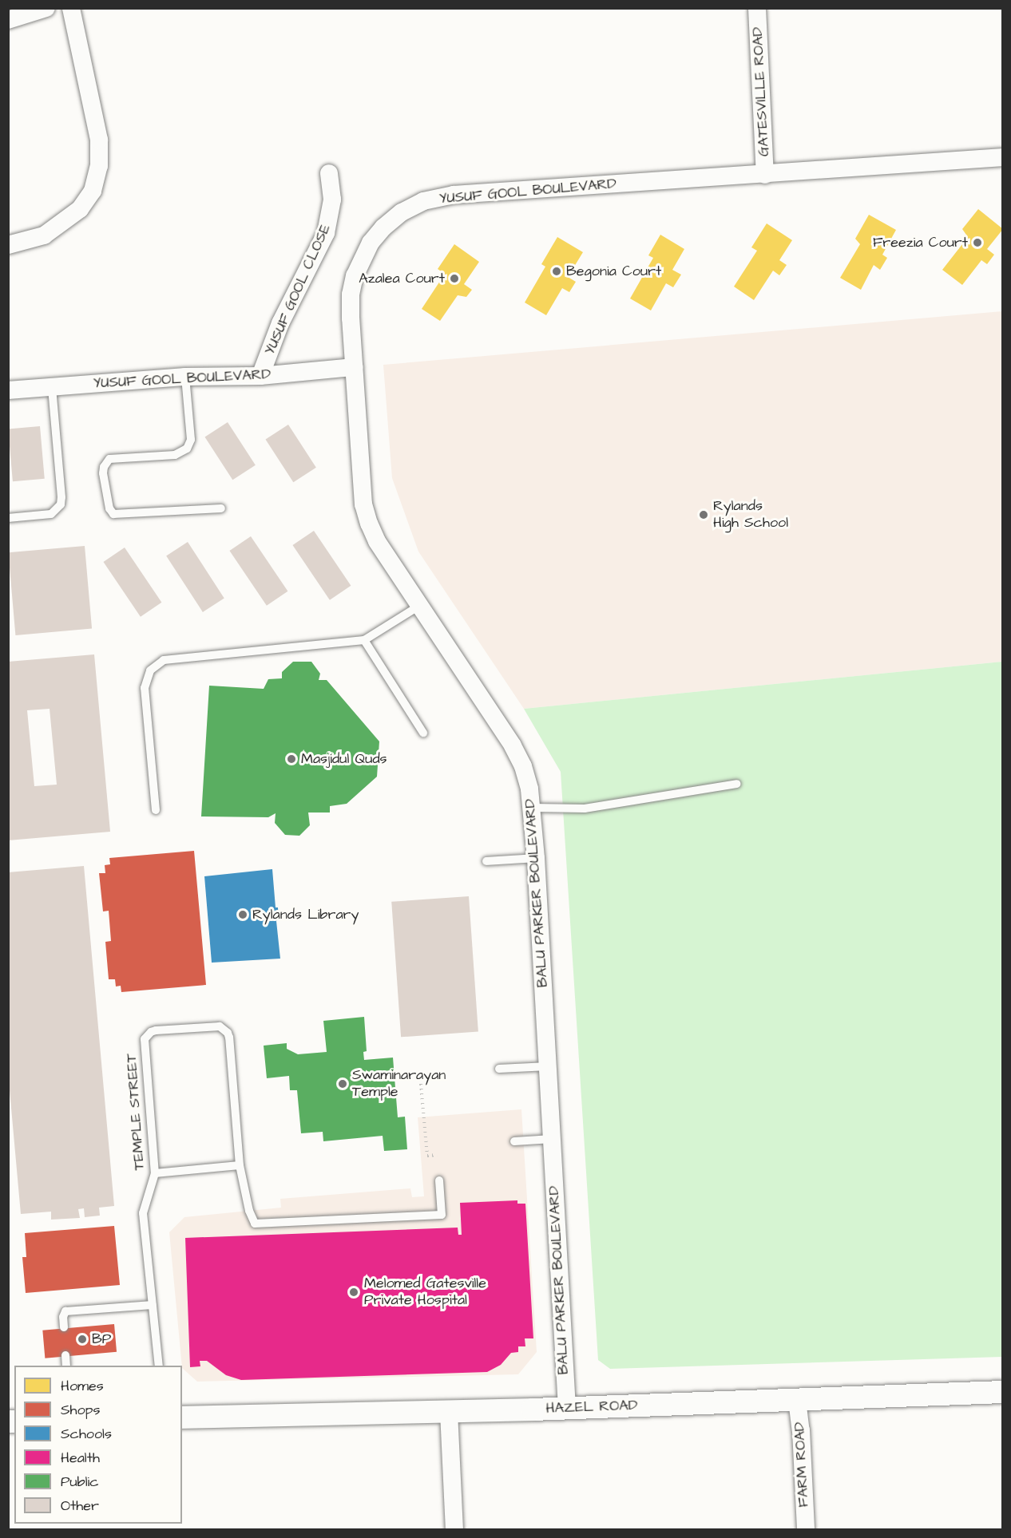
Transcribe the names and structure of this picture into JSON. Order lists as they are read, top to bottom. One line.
{"streets":{"street":["GATESVILLE ROAD","YUSUF GOOL BOULEVARD","YUSUF GOOL CLOSE","BALU PARKER BOULEVARD","HAZEL ROAD","FARM ROAD"],"lane":["TEMPLE STREET"]},"crossings":[["GATESVILLE ROAD","YUSUF GOOL BOULEVARD"],["YUSUF GOOL BOULEVARD","YUSUF GOOL CLOSE"],["YUSUF GOOL BOULEVARD","BALU PARKER BOULEVARD"],["BALU PARKER BOULEVARD","HAZEL ROAD"],["HAZEL ROAD","FARM ROAD"]],"places":["Freezia Court","Begonia Court","Azalea Court","Rylands High School","Masjidul Quds","Rylands Library","Swaminarayan Temple","Melomed Gatesville Private Hospital","BP"],"legend":["Homes","Shops","Schools","Health","Public","Other"]}
